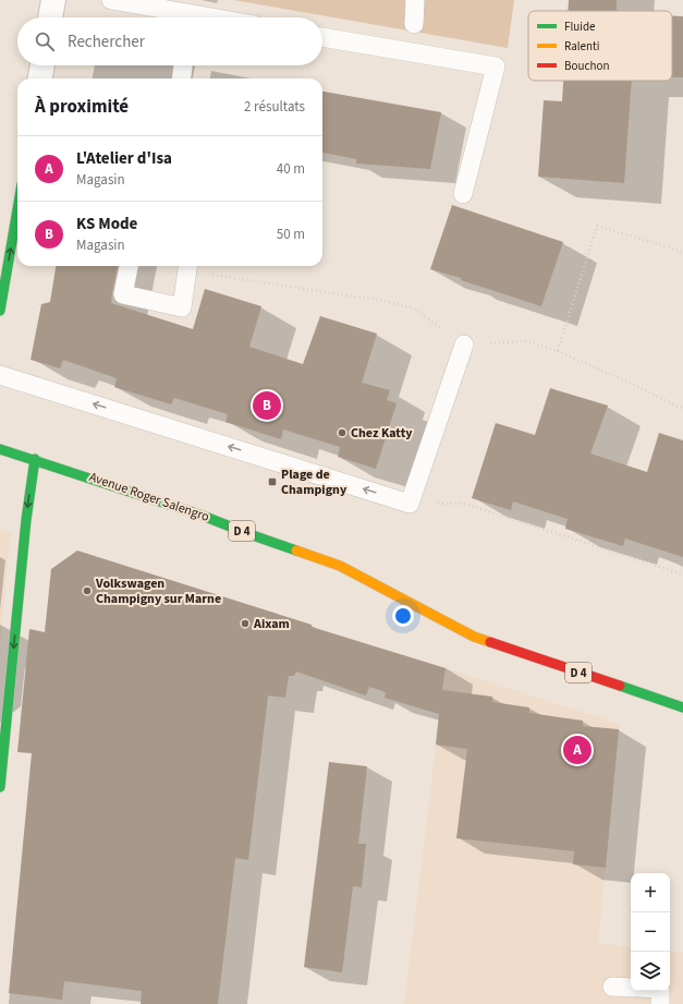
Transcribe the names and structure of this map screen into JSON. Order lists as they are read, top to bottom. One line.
{"streets":{"main road":["Avenue Roger Salengro","D 4"]},"places":{"other":["Chez Katty","Volkswagen Champigny sur Marne","Aixam"],"transit":["Plage de Champigny"]},"legend":["Fluide","Ralenti","Bouchon"],"page":{"search":"Rechercher","heading":["À proximité","2 résultats"],"list":[{"mark":"A","name":"L'Atelier d'Isa","note":"Magasin","value":"40 m"},{"mark":"B","name":"KS Mode","note":"Magasin","value":"50 m"}],"pins":["B","A"],"map_buttons":["+","−"]}}
